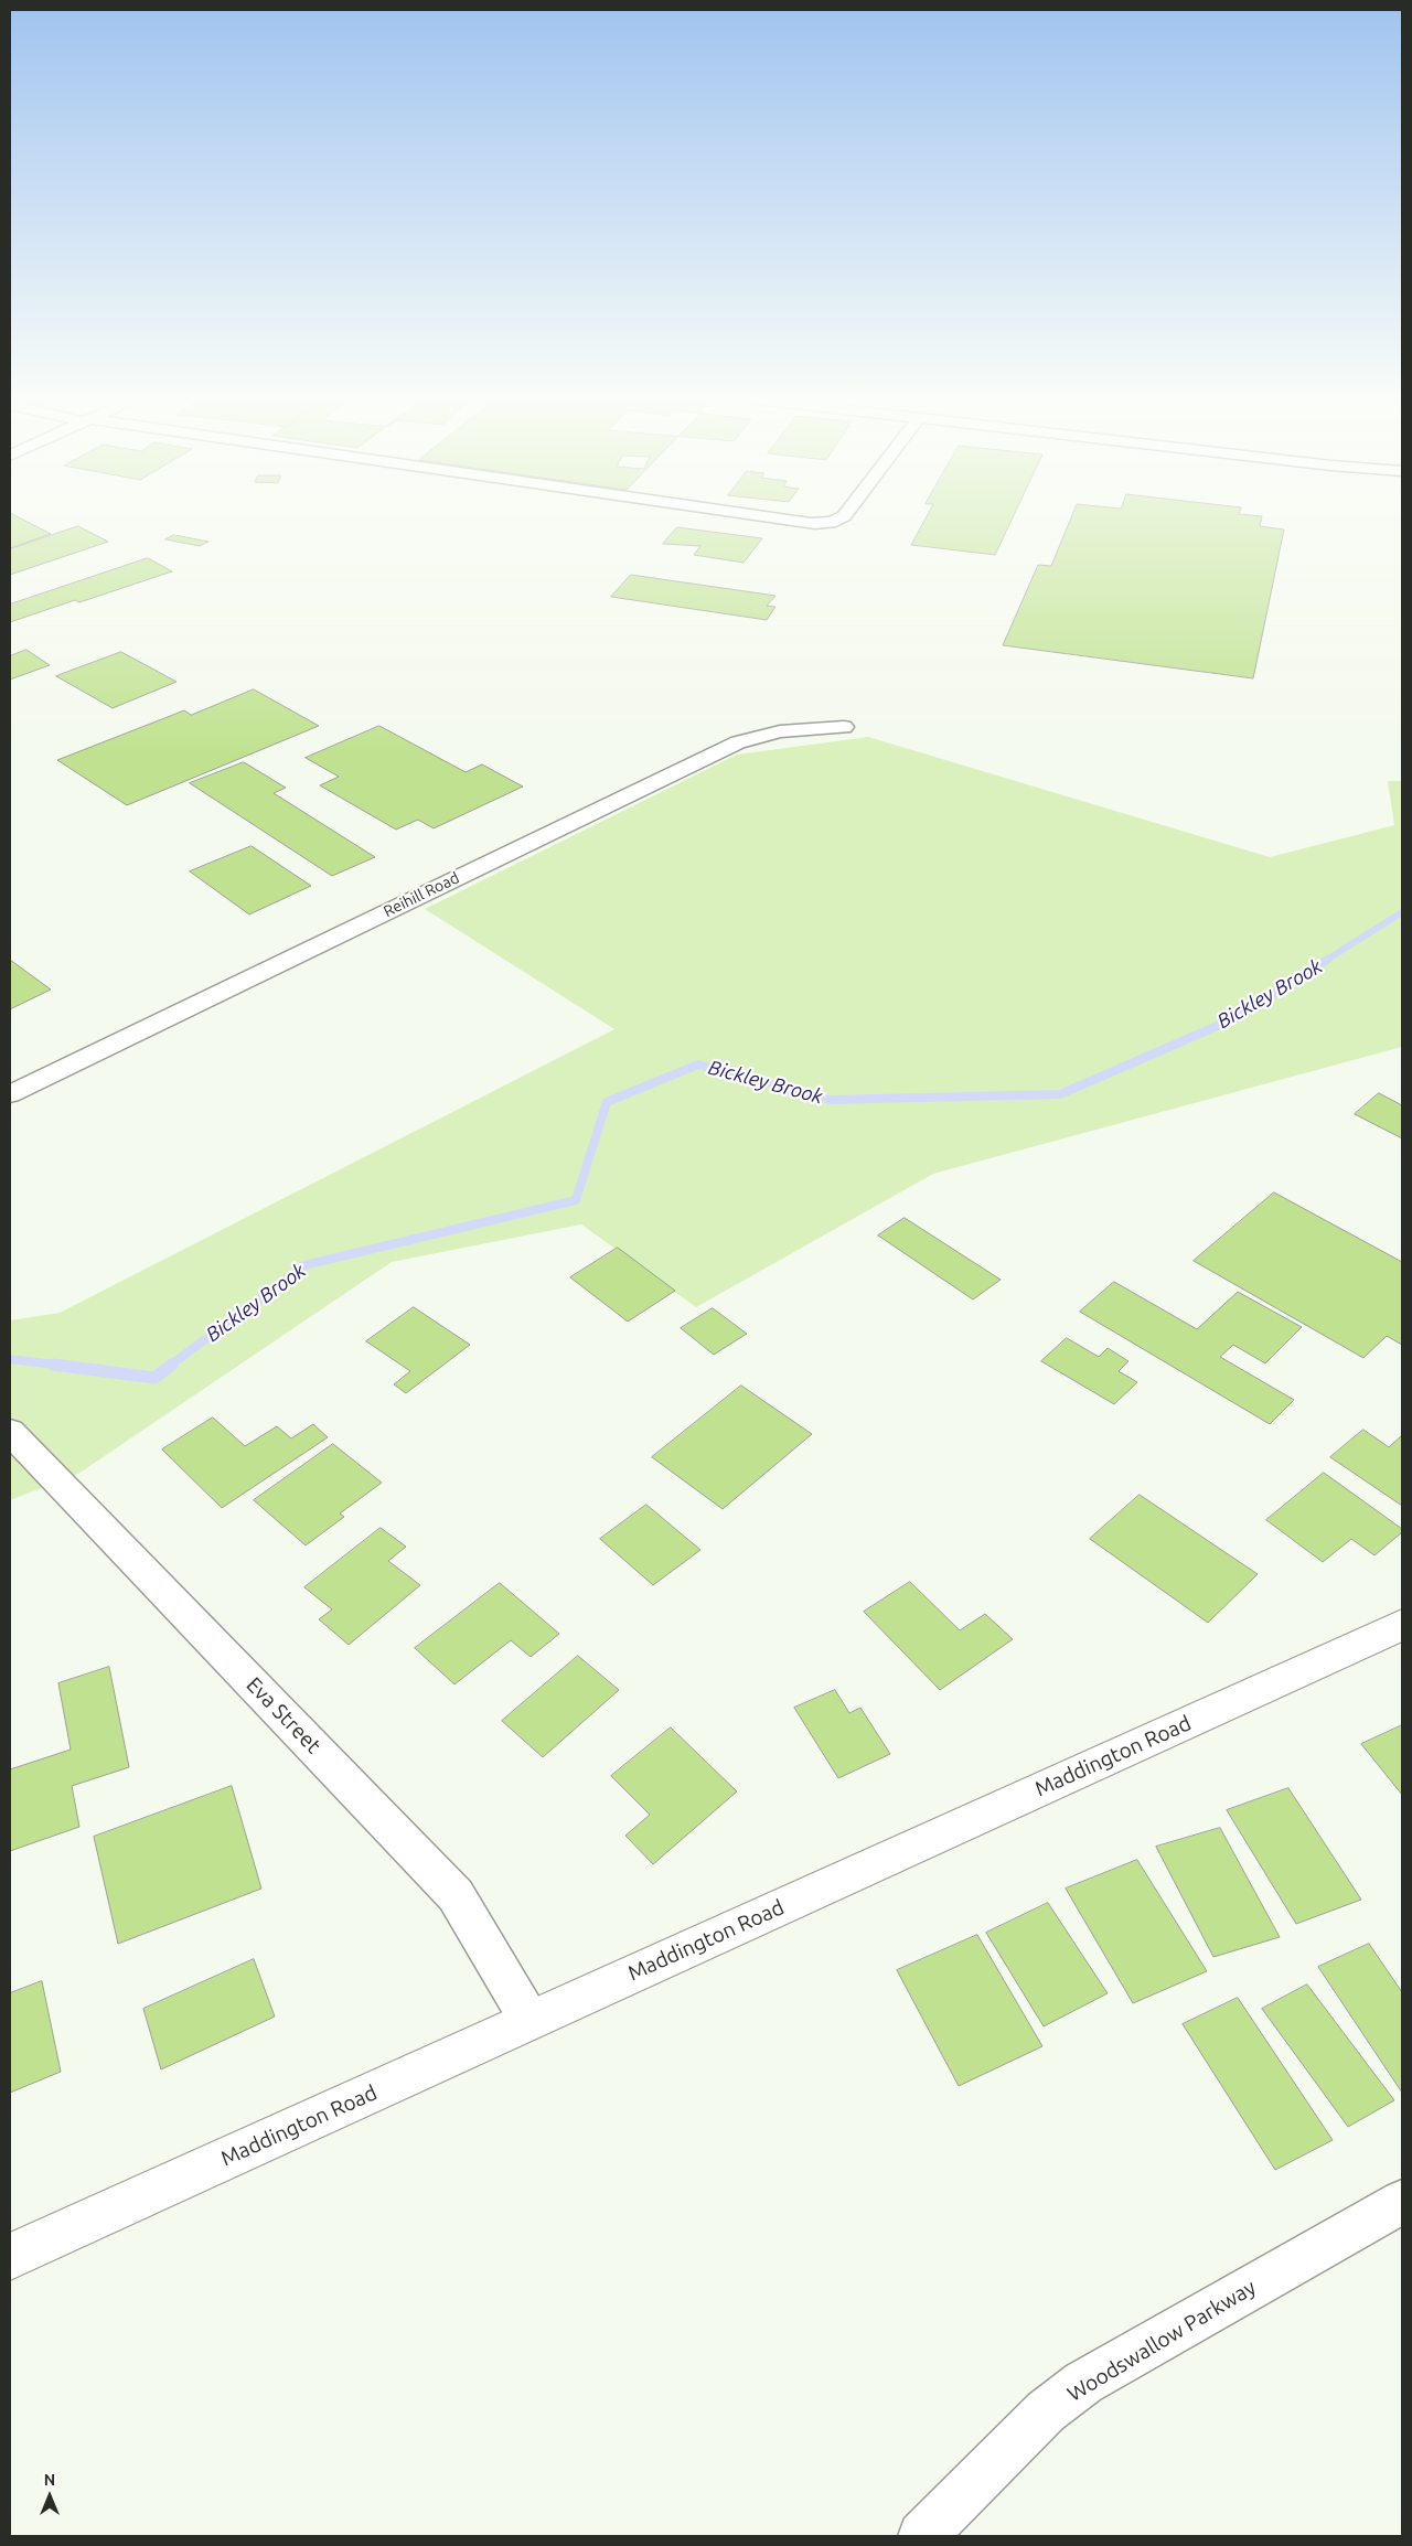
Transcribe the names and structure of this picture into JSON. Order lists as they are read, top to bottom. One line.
{"streets":{"main road":["Maddington Road"],"street":["Reihill Road","Eva Street","Woodswallow Parkway"]},"crossings":[["Eva Street","Maddington Road"]],"water":["Bickley Brook"],"north":"top"}
